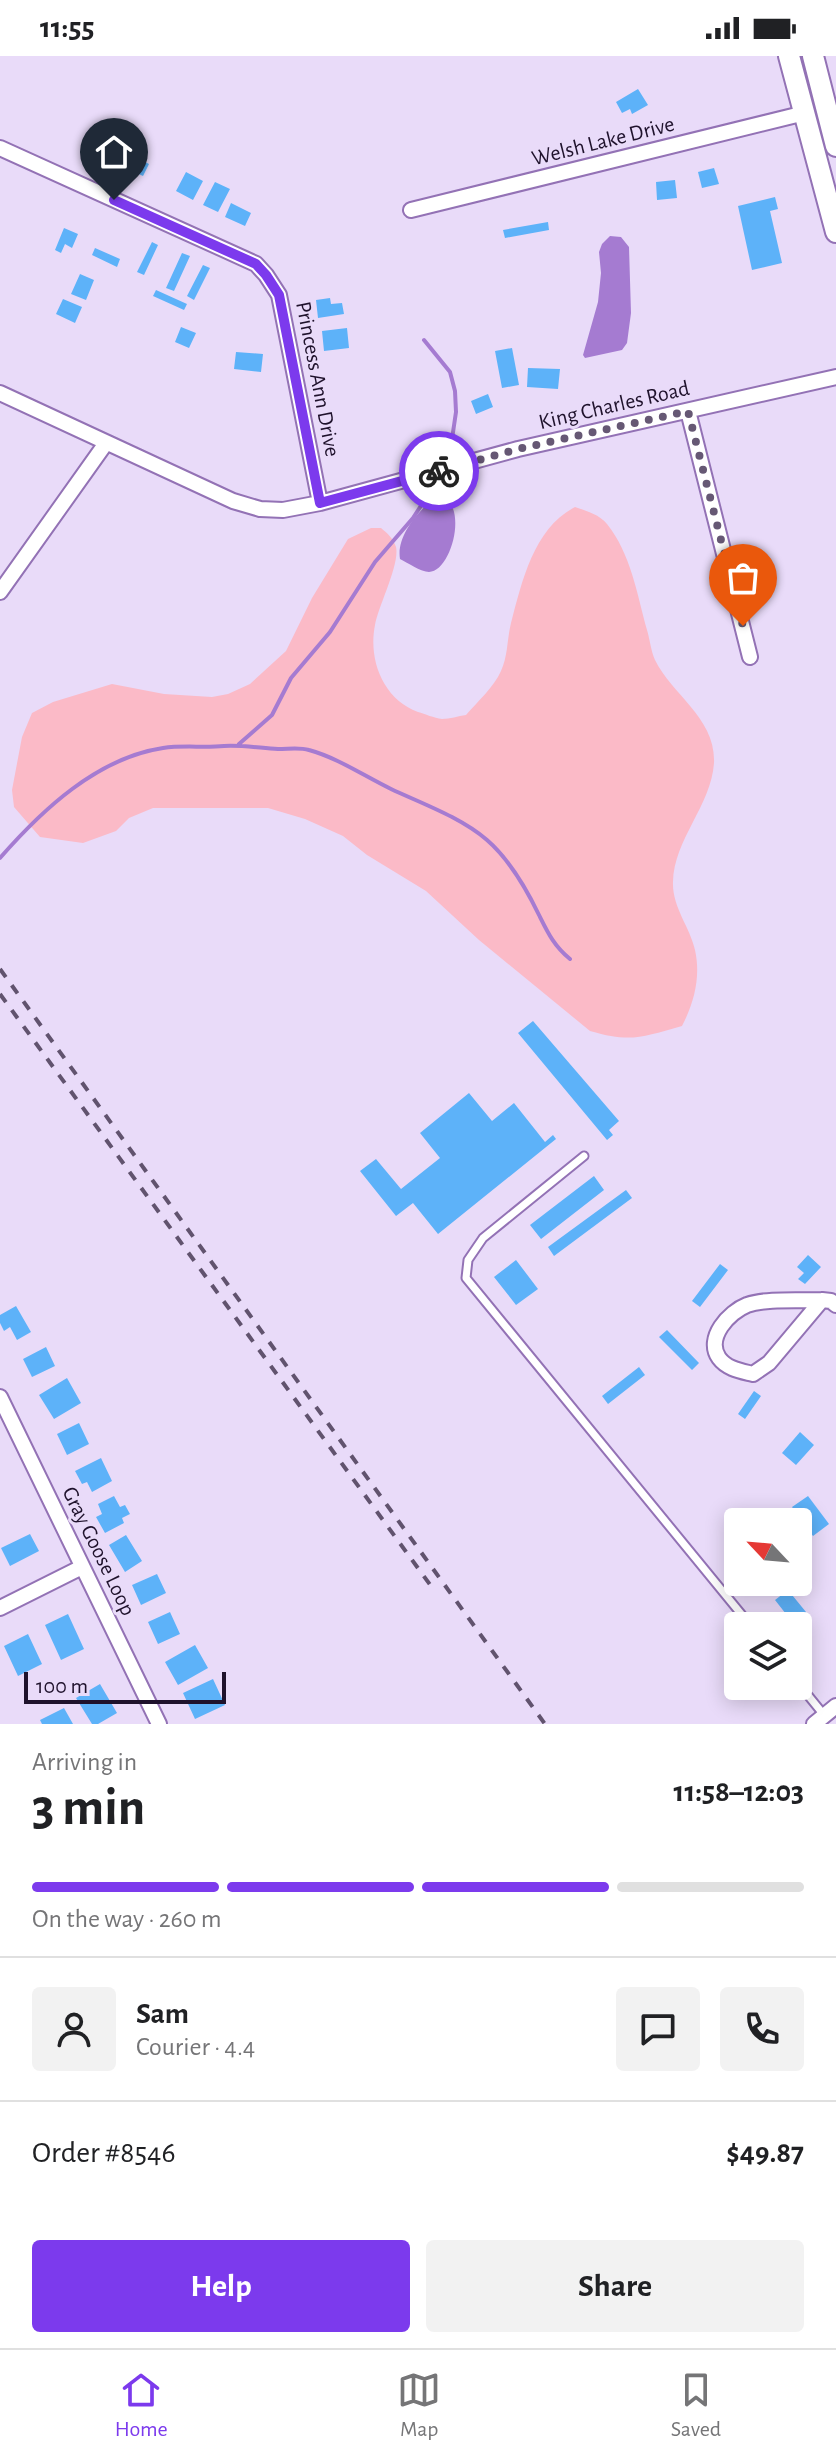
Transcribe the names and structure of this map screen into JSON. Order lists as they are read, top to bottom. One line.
{"streets":{"street":["Welsh Lake Drive","Princess Ann Drive","King Charles Road","Gray Goose Loop"]},"crossings":[["Princess Ann Drive","King Charles Road"]],"scale_bar":"100 m","north":"top left","page":{"status":"11:55","scale":"100 m","heading":["3 min","Arriving in","11:58–12:03"],"panel":["Sam","Courier · 4.4","Order #8546","$49.87"],"bar":"On the way · 260 m","buttons":["Help","Share"],"tabs":["Home","Map","Saved"]}}
